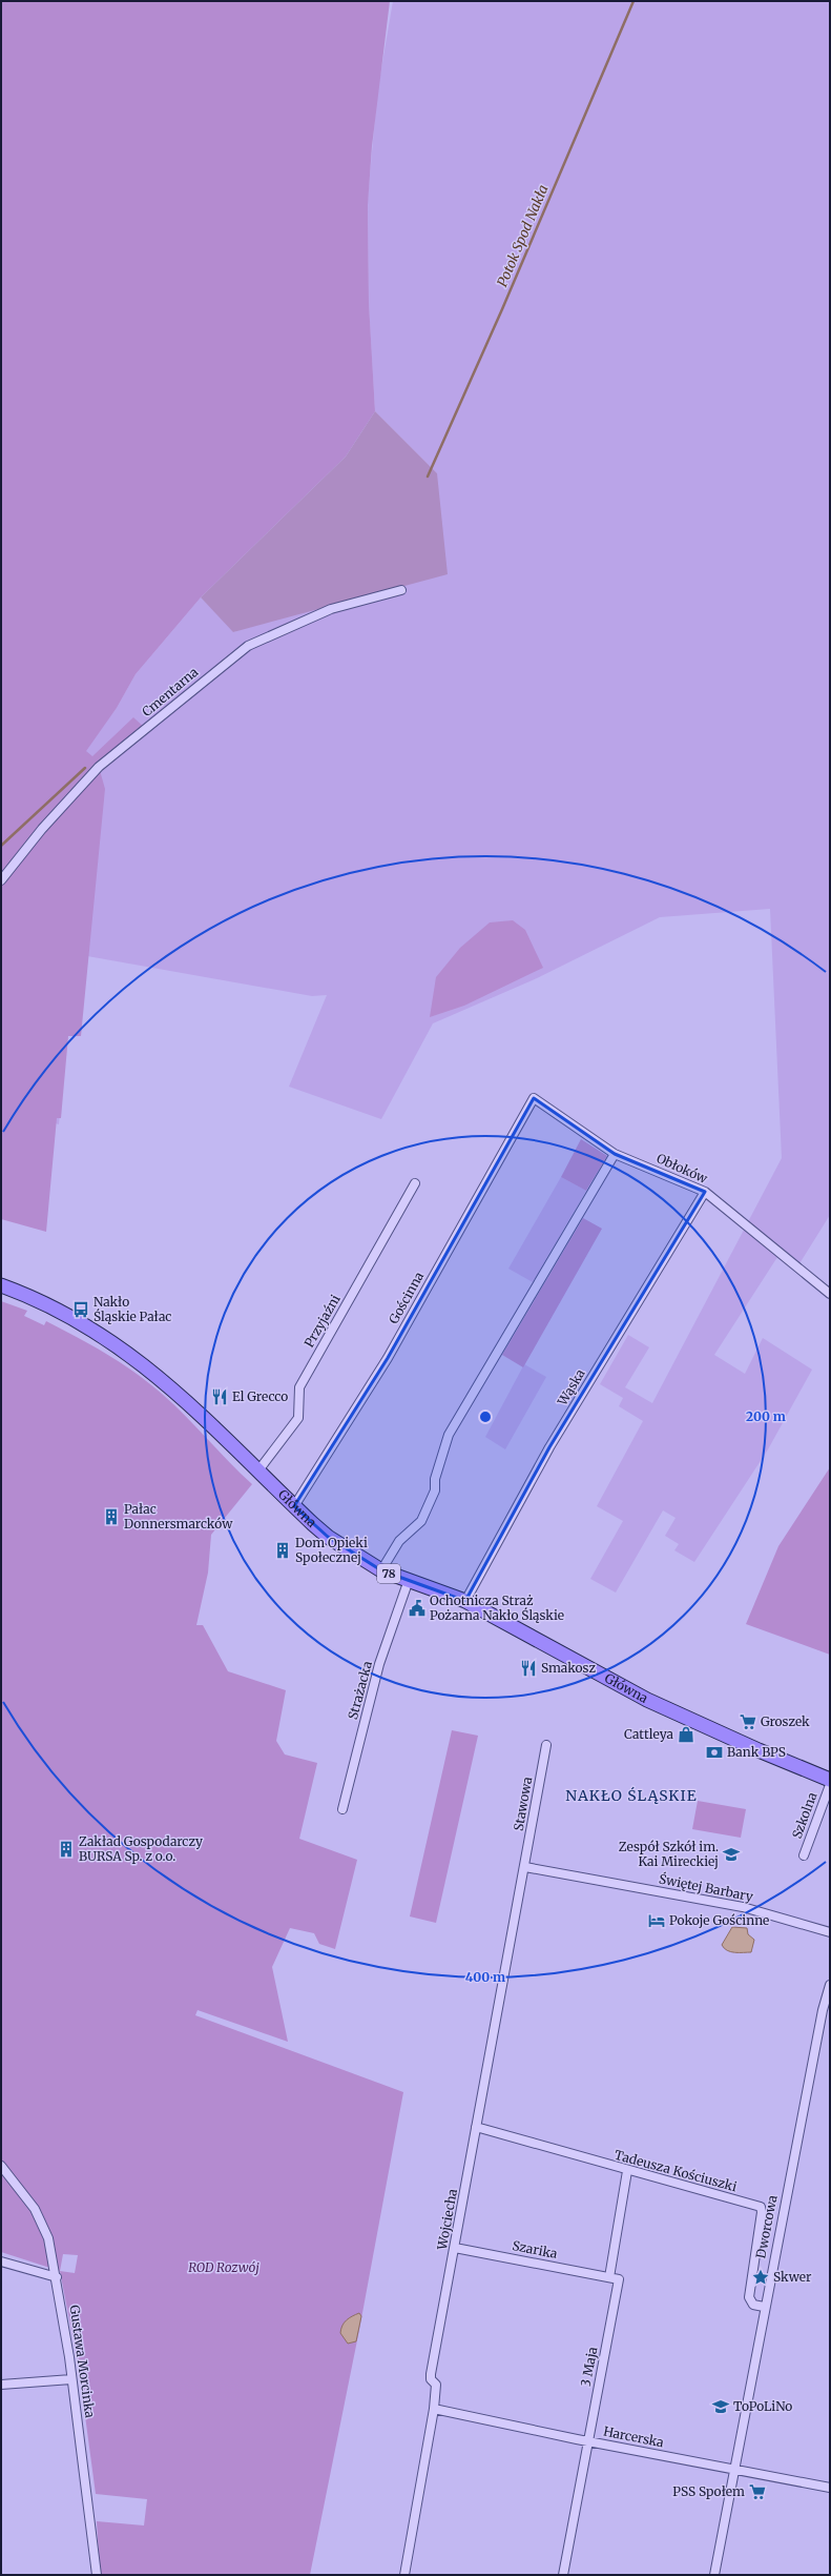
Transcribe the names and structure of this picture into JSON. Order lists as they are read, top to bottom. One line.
{"streets":{"main road":["Główna","78"],"street":["Cmentarna","Obłoków","Gościnna","Przyjaźni","Wąska","Strażacka","Stawowa","Szkolna","Świętej Barbary","Tadeusza Kościuszki","Wojciecha","Dworcowa","Szarika","Gustawa Morcinka","3 Maja","Harcerska"]},"crossings":[["Obłoków","Gościnna"],["Obłoków","Wąska"],["Gościnna","Główna"],["Przyjaźni","Główna"],["Wąska","Główna"],["Główna","Strażacka"],["Główna","Szkolna"],["Stawowa","Świętej Barbary"],["Stawowa","Wojciecha"],["Świętej Barbary","Wojciecha"],["Tadeusza Kościuszki","Wojciecha"],["Tadeusza Kościuszki","Dworcowa"],["Wojciecha","Szarika"],["Wojciecha","Harcerska"],["Dworcowa","Harcerska"],["Szarika","3 Maja"],["3 Maja","Harcerska"]],"districts":["NAKŁO ŚLĄSKIE"],"water":["Potok Spod Nakła"],"parks":["ROD Rozwój"],"places":{"bus stop":["Nakło Śląskie Pałac"],"restaurant":["El Grecco","Smakosz"],"building":["Pałac Donnersmarcków","Dom Opieki Społecznej","Zakład Gospodarczy BURSA Sp. z o.o."],"public building":["Ochotnicza Straż Pożarna Nakło Śląskie"],"supermarket":["Groszek","PSS Społem"],"shop":["Cattleya"],"bank":["Bank BPS"],"school or university":["Zespół Szkół im. Kai Mireckiej","ToPoLiNo"],"hotel":["Pokoje Gościnne"],"place":["Skwer"]},"rings":["200 m","400 m"]}
